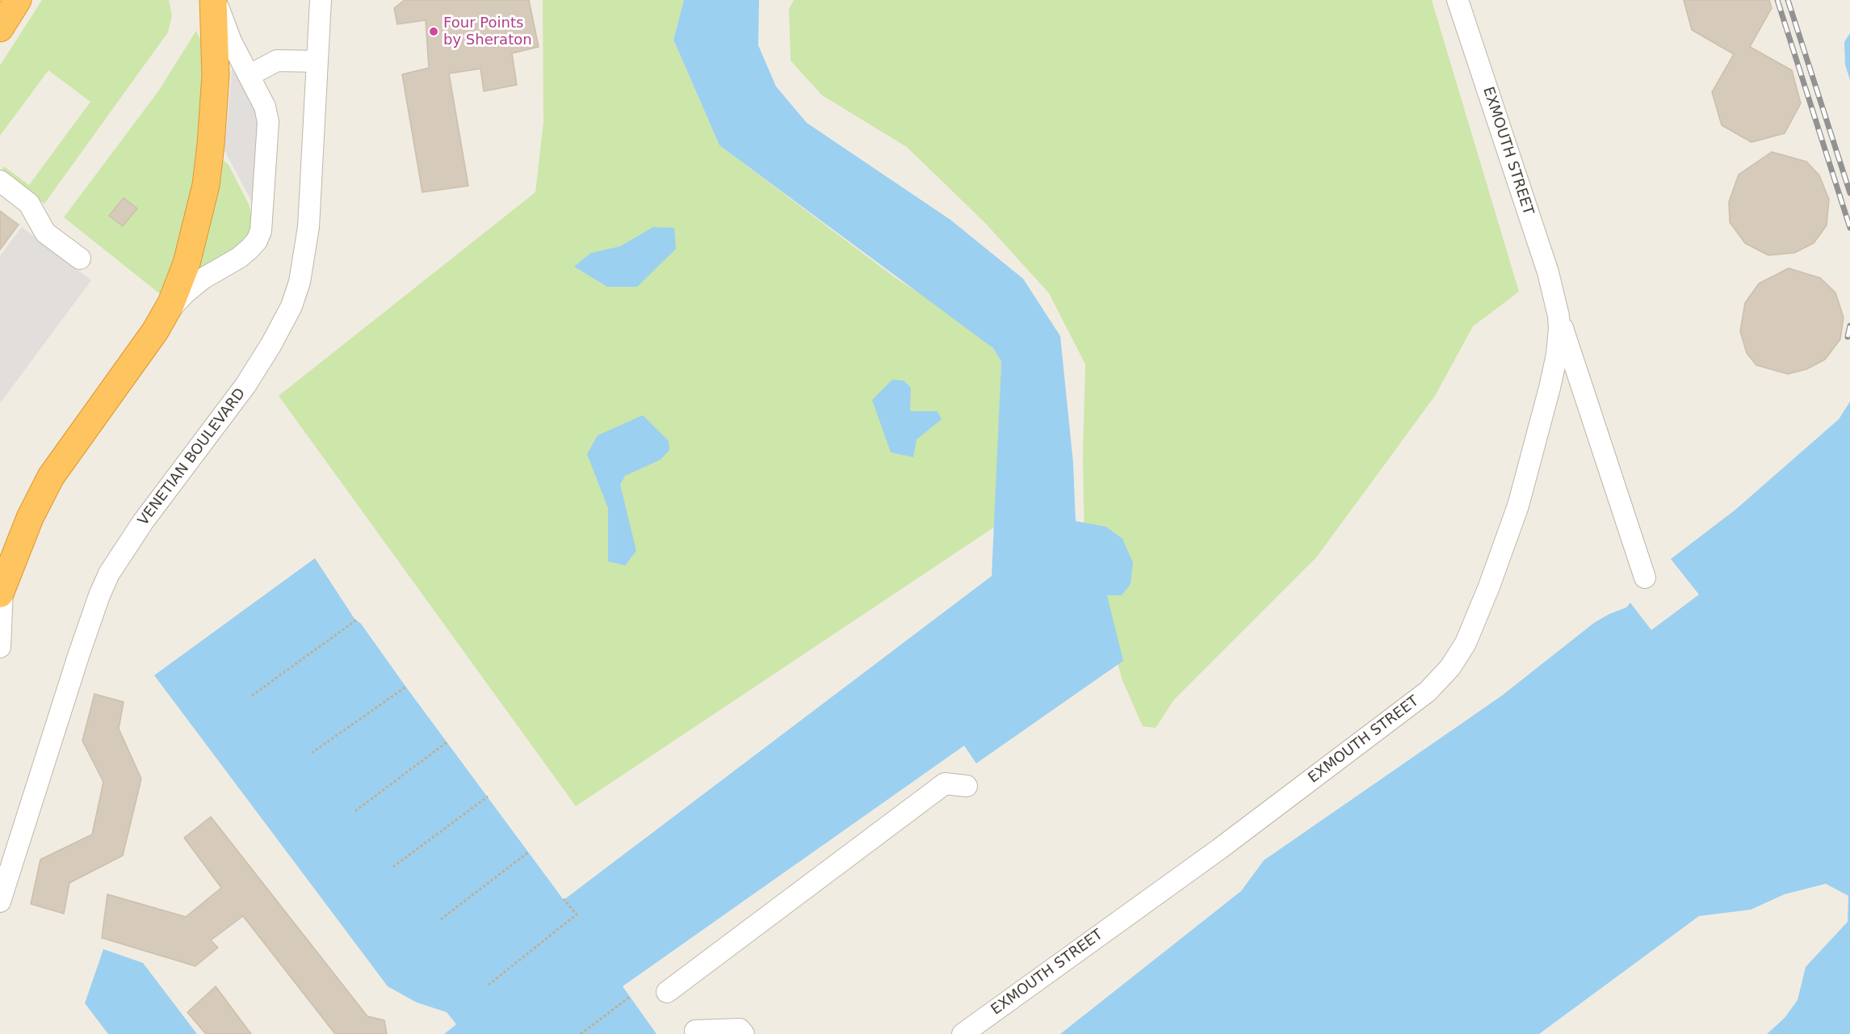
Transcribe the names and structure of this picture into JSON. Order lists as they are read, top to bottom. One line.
{"streets":{"street":["EXMOUTH STREET","VENETIAN BOULEVARD"]},"places":["Four Points by Sheraton"]}
